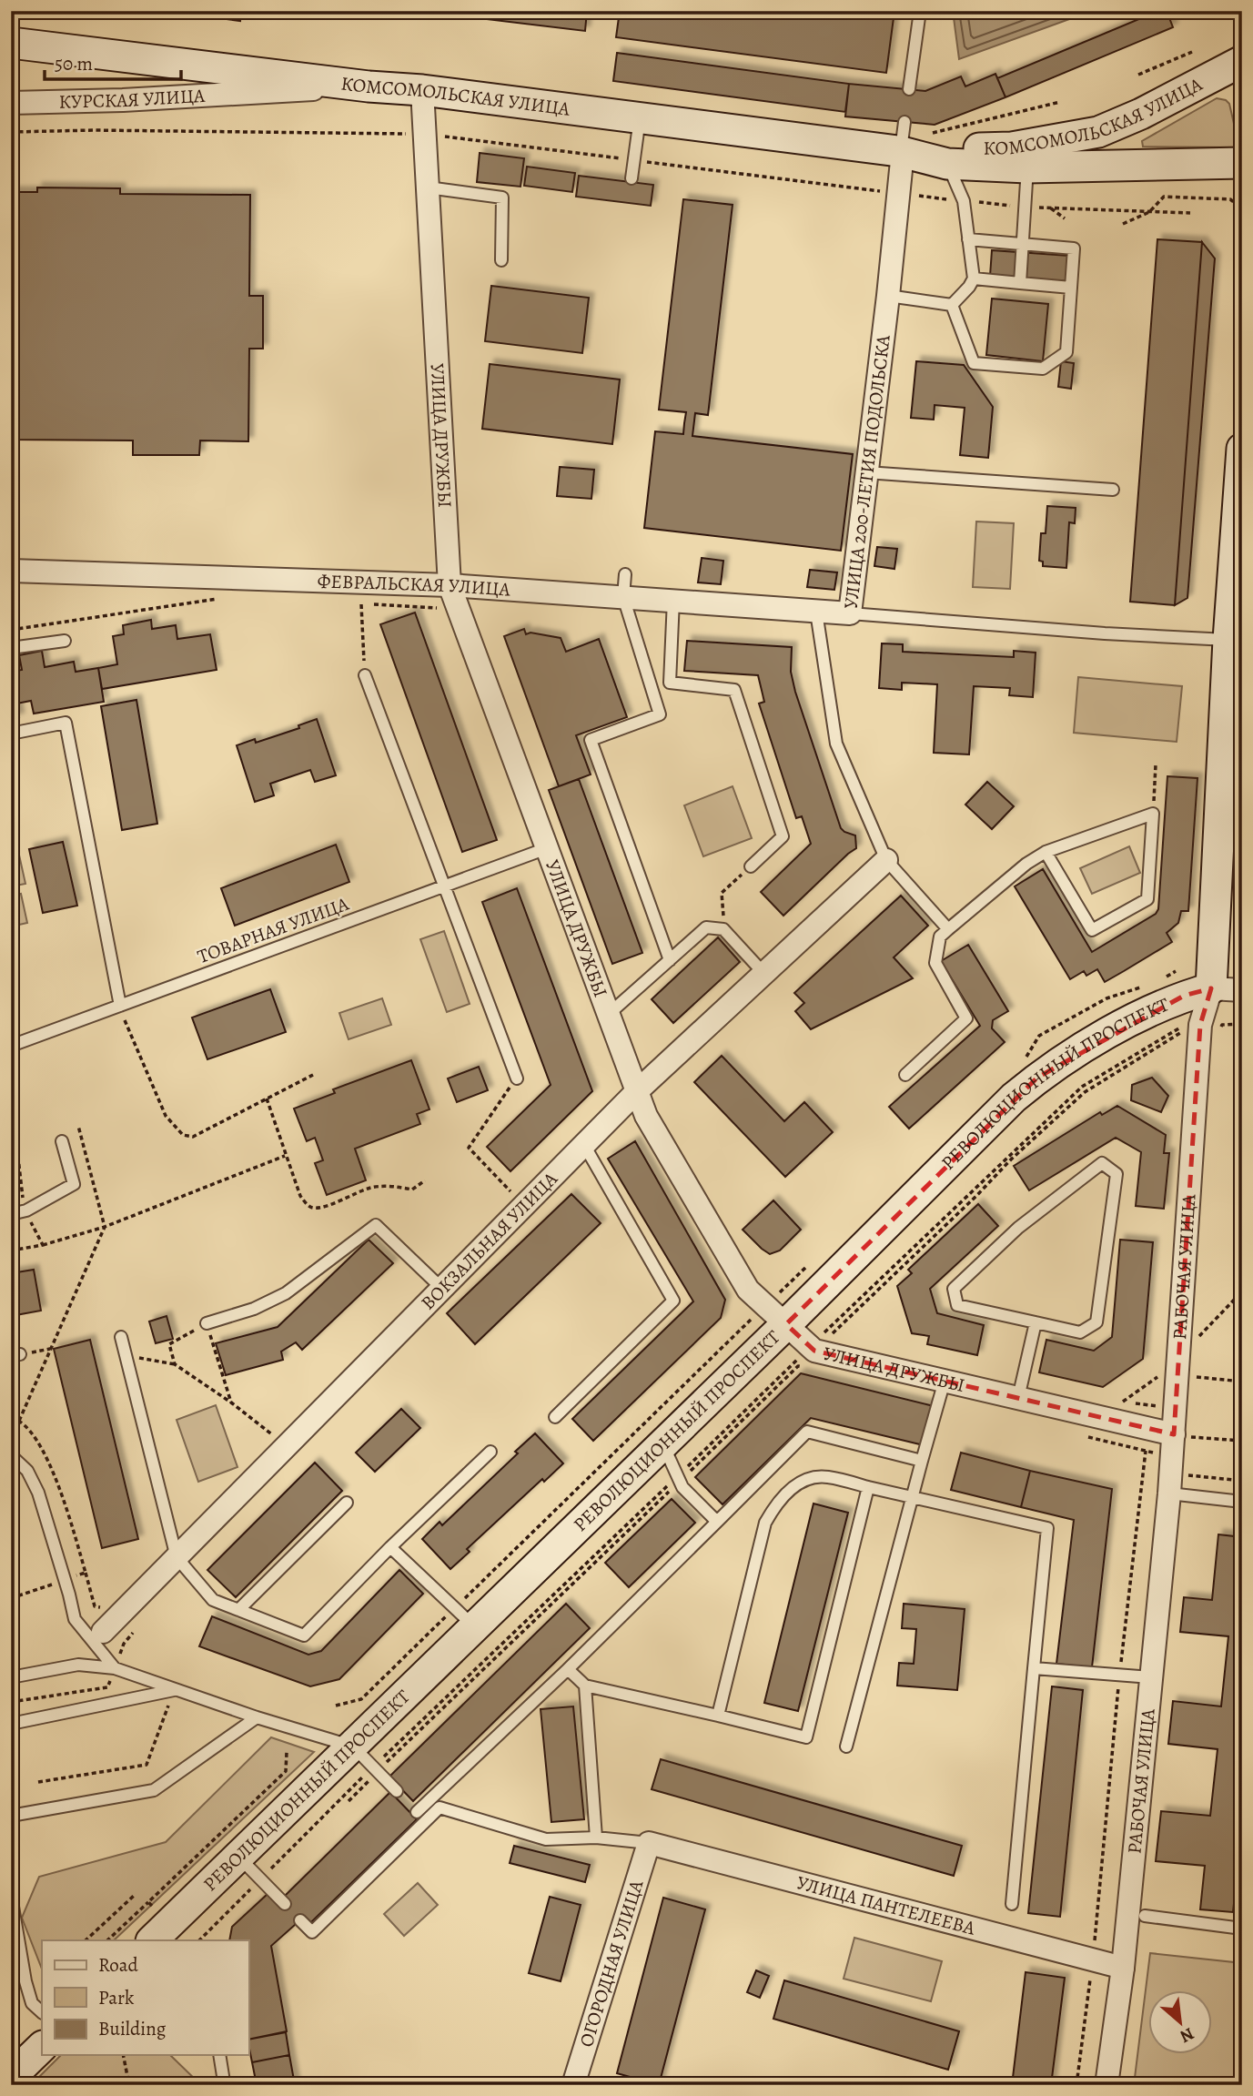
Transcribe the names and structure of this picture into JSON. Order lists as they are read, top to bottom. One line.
{"streets":{"street":["КОМСОМОЛЬСКАЯ УЛИЦА","КУРСКАЯ УЛИЦА","УЛИЦА ДРУЖБЫ","УЛИЦА 200-ЛЕТИЯ ПОДОЛЬСКА","ФЕВРАЛЬСКАЯ УЛИЦА","РЕВОЛЮЦИОННЫЙ ПРОСПЕКТ","ВОКЗАЛЬНАЯ УЛИЦА","РАБОЧАЯ УЛИЦА","УЛИЦА ПАНТЕЛЕЕВА","ОГОРОДНАЯ УЛИЦА"],"lane":["ТОВАРНАЯ УЛИЦА"]},"crossings":[["КОМСОМОЛЬСКАЯ УЛИЦА","КУРСКАЯ УЛИЦА"],["КОМСОМОЛЬСКАЯ УЛИЦА","УЛИЦА ДРУЖБЫ"],["КОМСОМОЛЬСКАЯ УЛИЦА","УЛИЦА 200-ЛЕТИЯ ПОДОЛЬСКА"],["УЛИЦА ДРУЖБЫ","ФЕВРАЛЬСКАЯ УЛИЦА"],["УЛИЦА ДРУЖБЫ","ТОВАРНАЯ УЛИЦА"],["УЛИЦА ДРУЖБЫ","РЕВОЛЮЦИОННЫЙ ПРОСПЕКТ"],["УЛИЦА ДРУЖБЫ","ВОКЗАЛЬНАЯ УЛИЦА"],["УЛИЦА ДРУЖБЫ","РАБОЧАЯ УЛИЦА"],["УЛИЦА 200-ЛЕТИЯ ПОДОЛЬСКА","ФЕВРАЛЬСКАЯ УЛИЦА"],["УЛИЦА 200-ЛЕТИЯ ПОДОЛЬСКА","ВОКЗАЛЬНАЯ УЛИЦА"],["РЕВОЛЮЦИОННЫЙ ПРОСПЕКТ","РАБОЧАЯ УЛИЦА"],["РАБОЧАЯ УЛИЦА","УЛИЦА ПАНТЕЛЕЕВА"],["УЛИЦА ПАНТЕЛЕЕВА","ОГОРОДНАЯ УЛИЦА"]],"legend":["Road","Park","Building"],"scale_bar":"50 m","north":"bottom right"}
